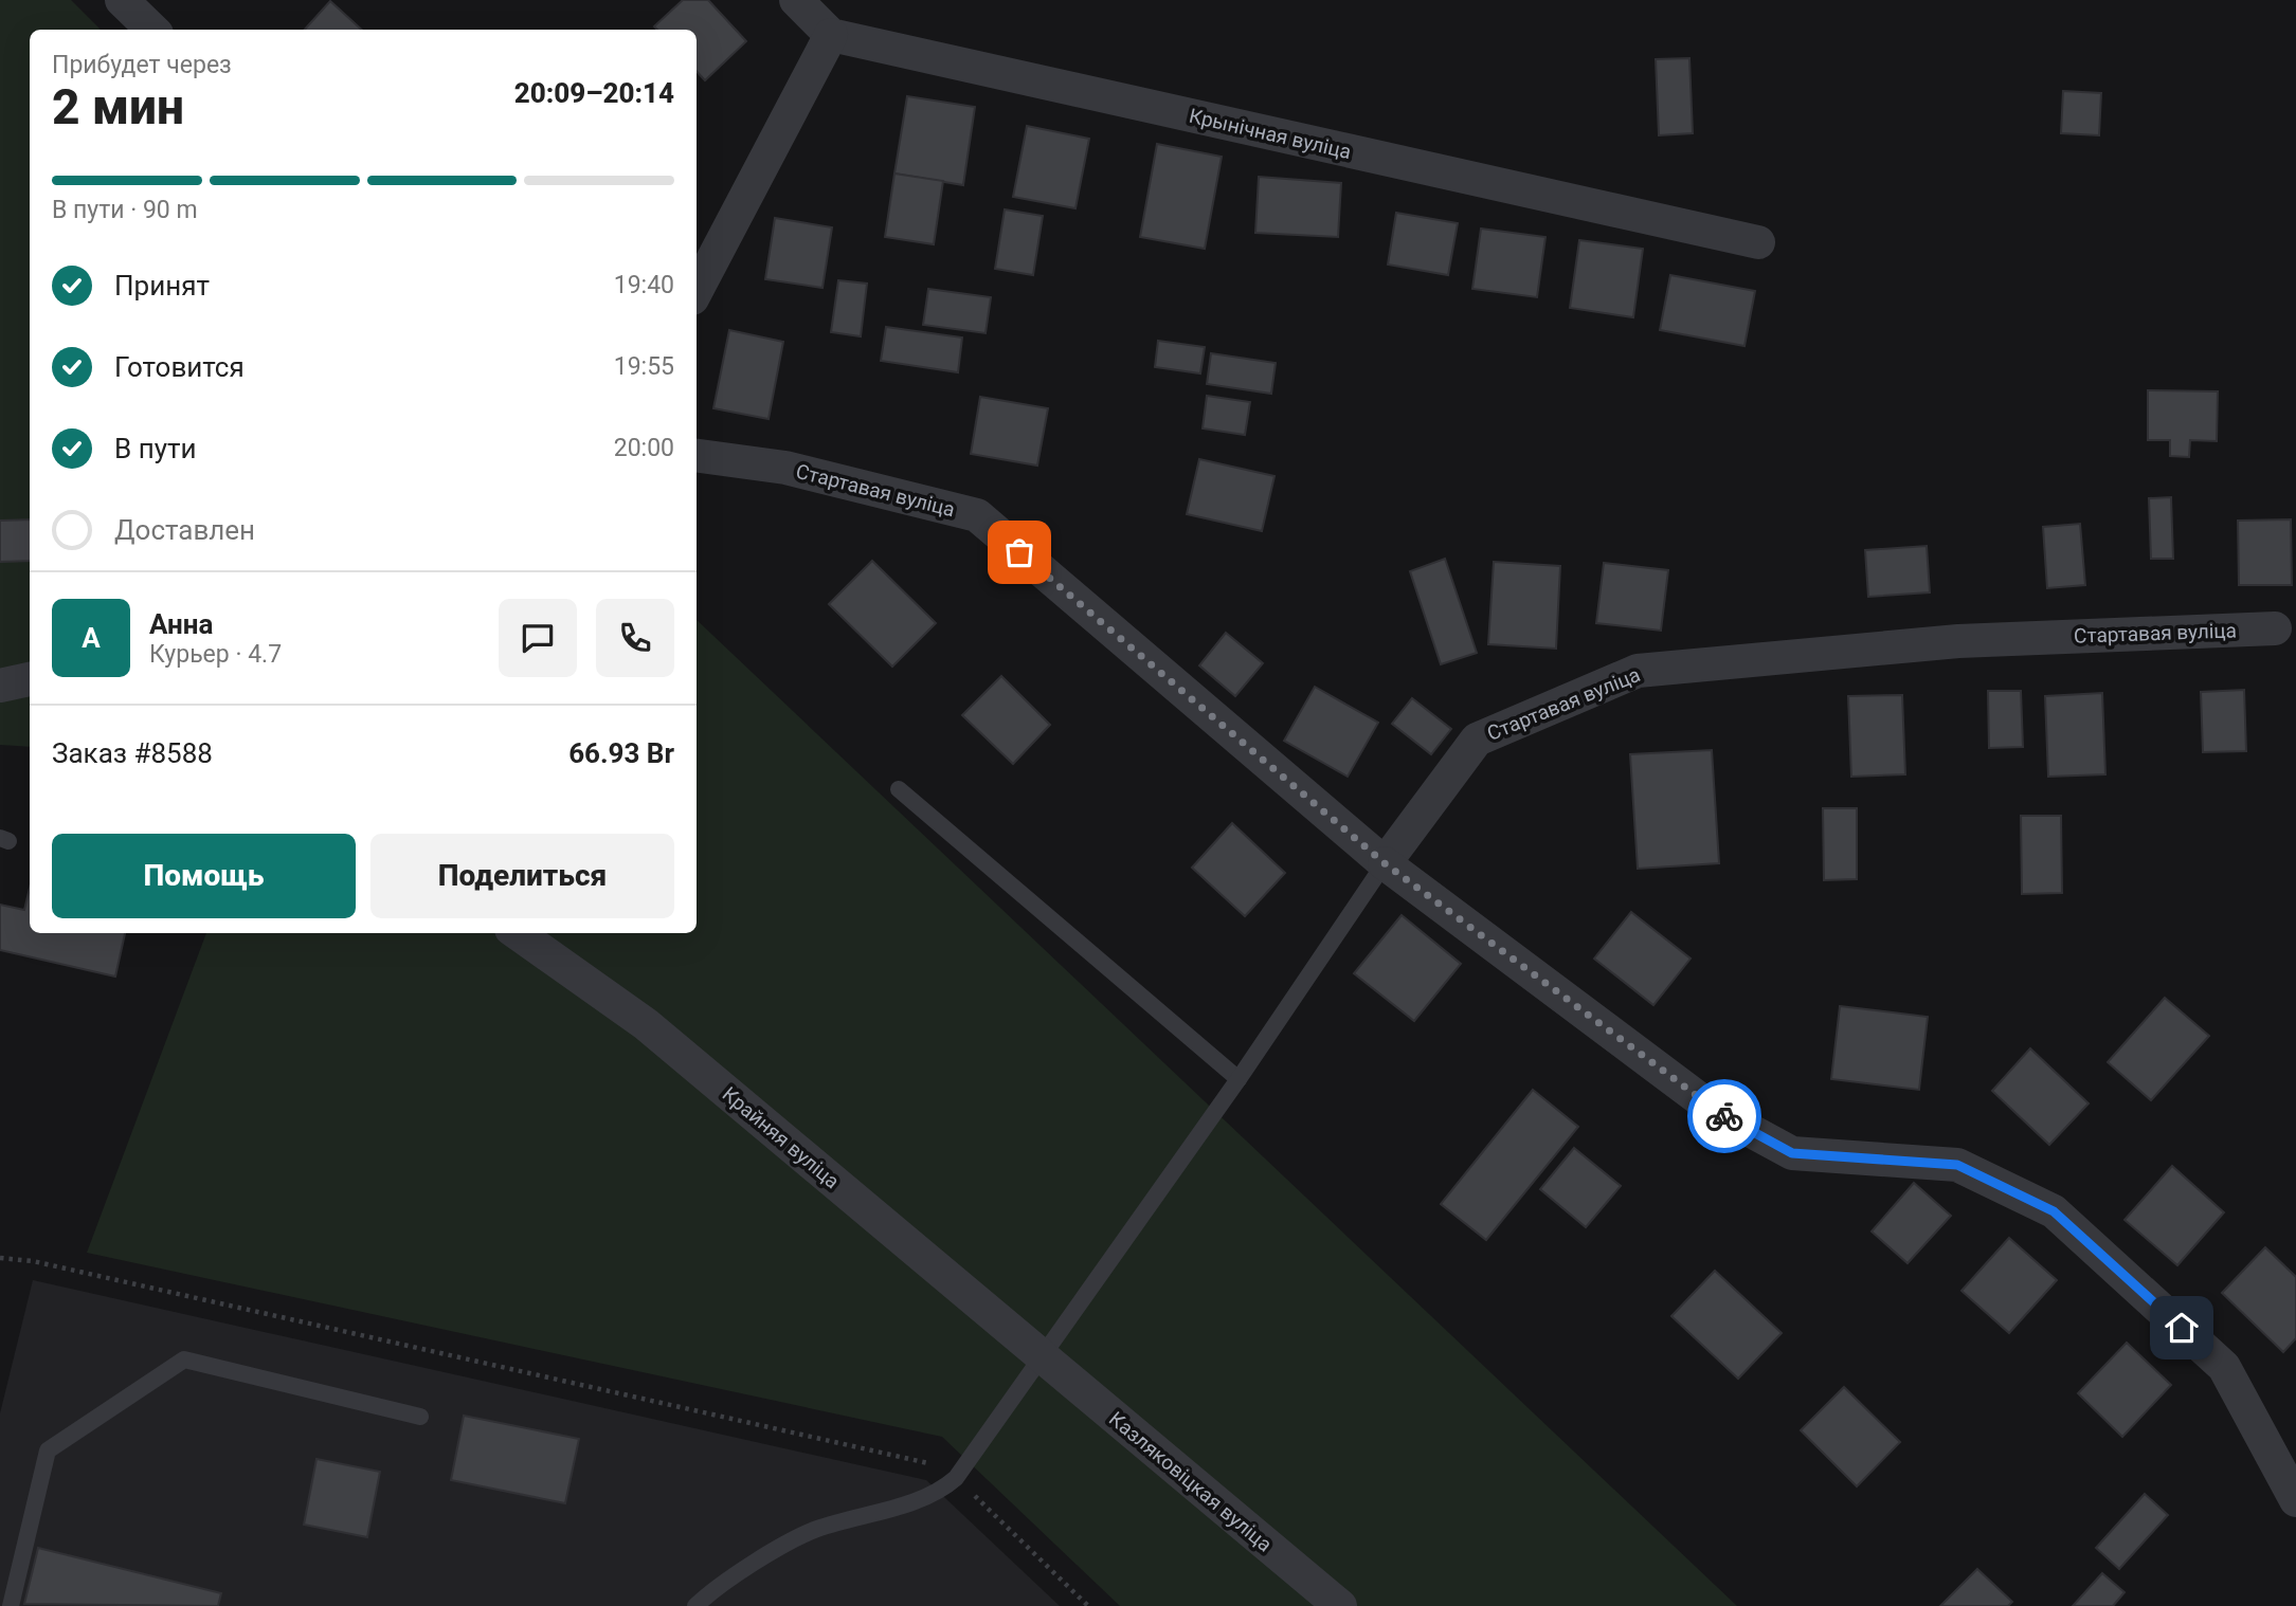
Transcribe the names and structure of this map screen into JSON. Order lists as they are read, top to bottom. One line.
{"streets":{"street":["Крынічная вуліца","Стартавая вуліца","Крайняя вуліца","Казляковіцкая вуліца"]},"crossings":[["Крайняя вуліца","Казляковіцкая вуліца"]],"page":{"heading":["2 мин","Прибудет через","20:09–20:14"],"panel":["Анна","Курьер · 4.7","Заказ #8588","66.93 Br"],"bar":"В пути · 90 m","list":[["Принят","19:40"],["Готовится","19:55"],["В пути","20:00"],"Доставлен"],"round":"А","buttons":["Помощь","Поделиться"]}}
